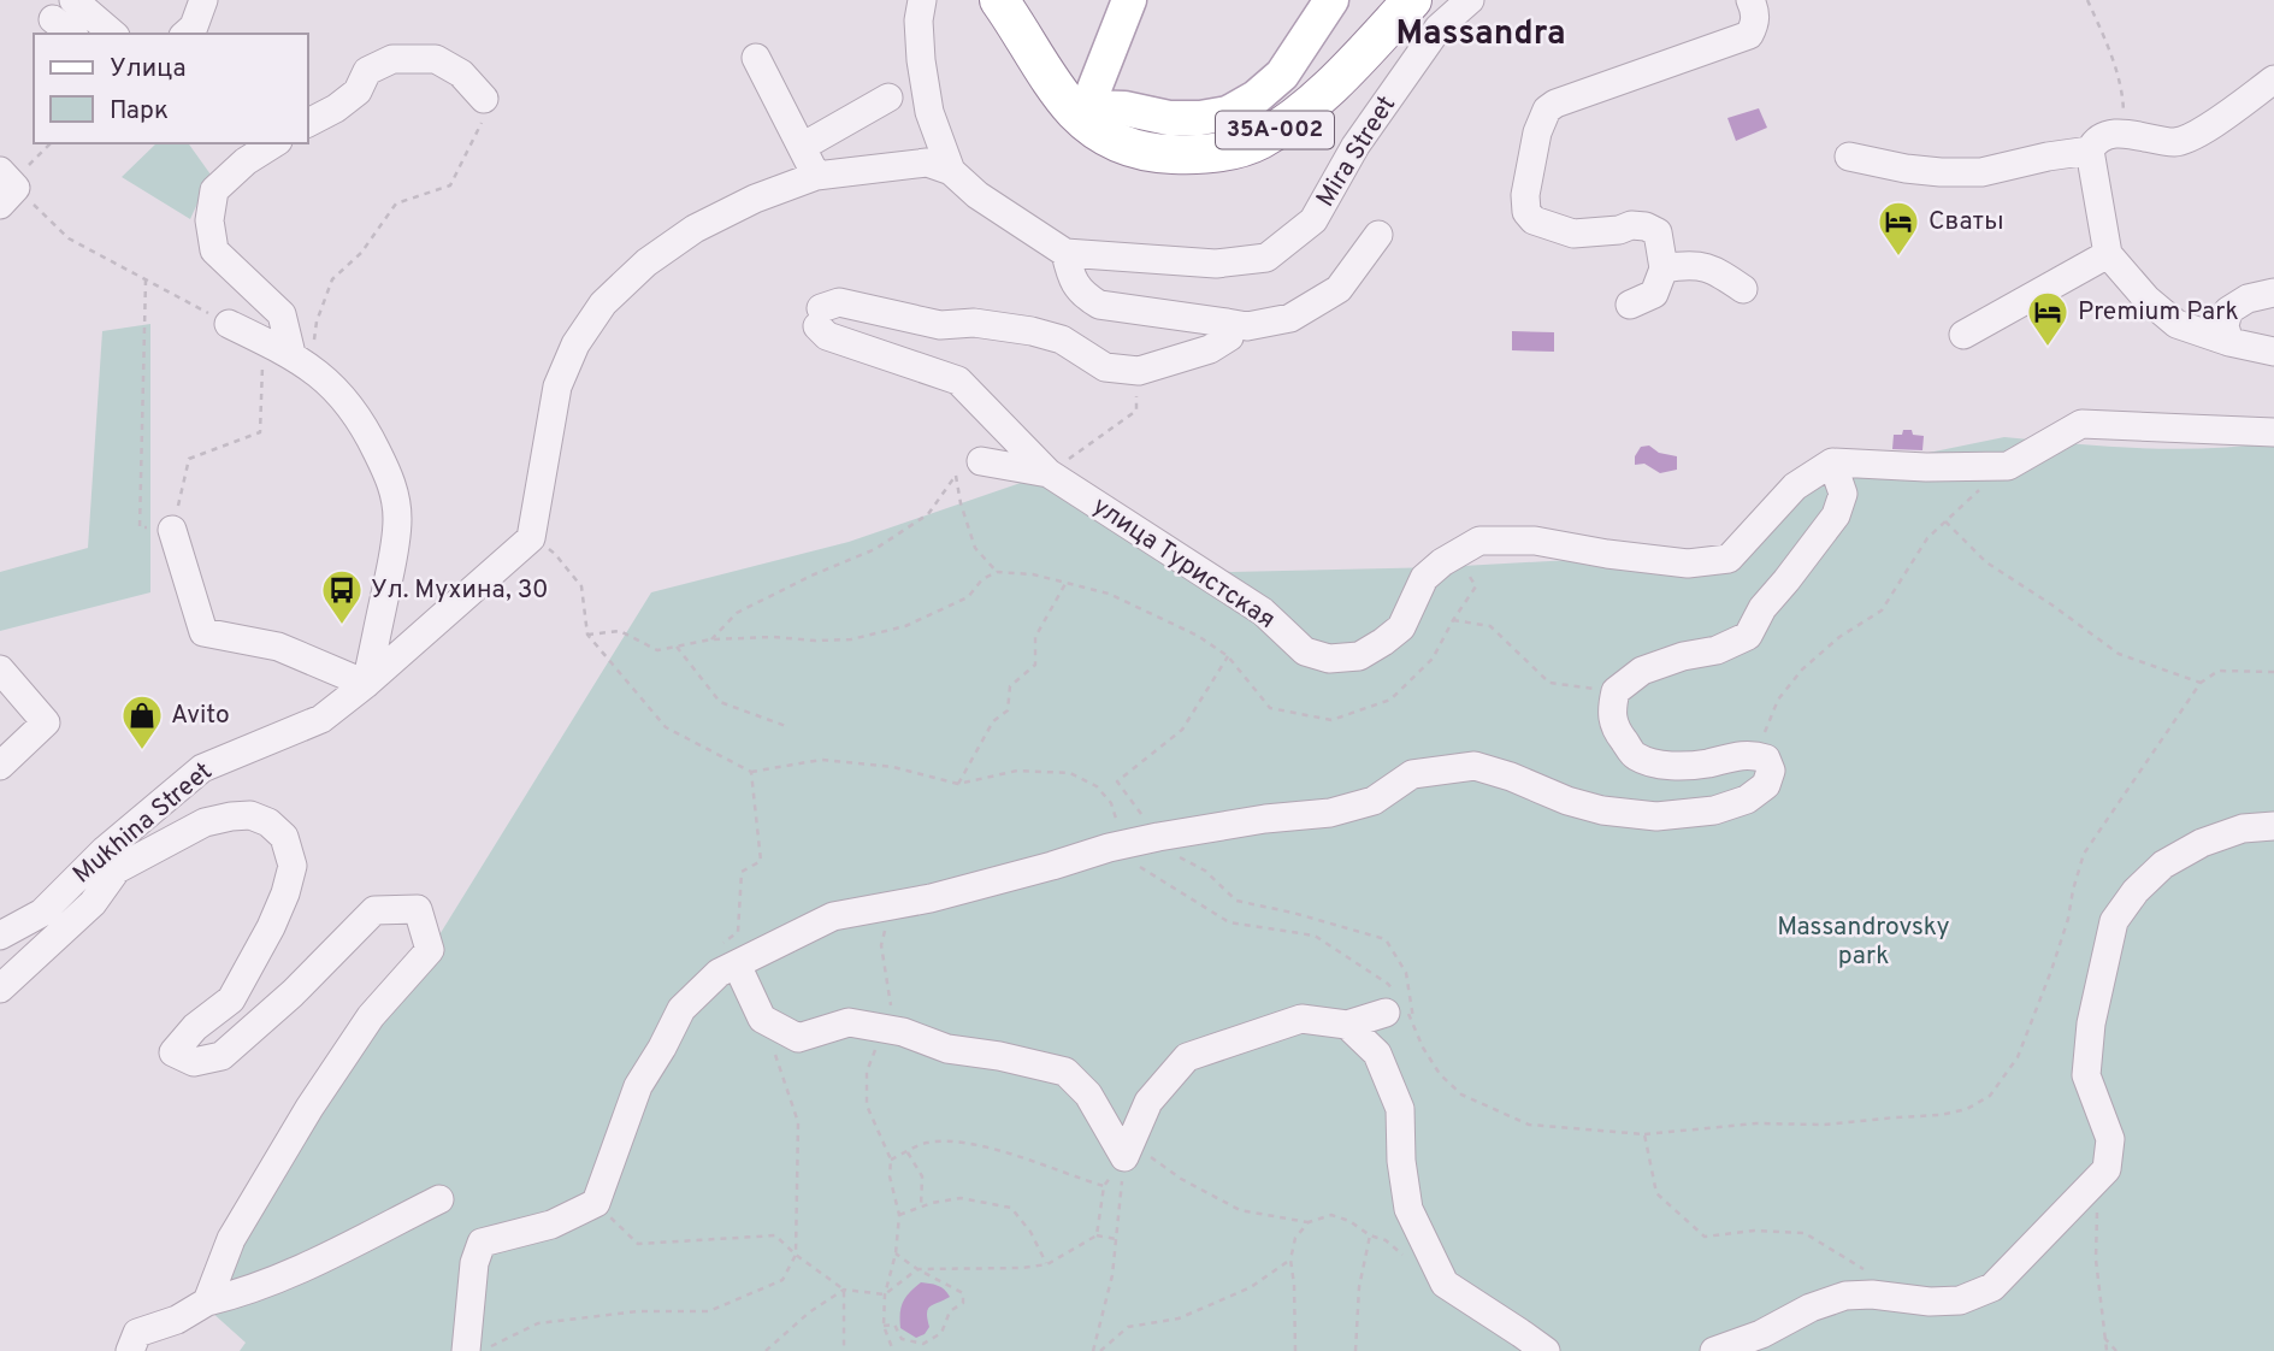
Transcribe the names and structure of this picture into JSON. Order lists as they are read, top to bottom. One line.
{"streets":{"highway":["35А-002"],"street":["Mira Street","улица Туристская","Mukhina Street"]},"districts":["Massandra"],"parks":["Massandrovsky park"],"places":{"hotel":["Сваты","Premium Park"],"bus stop":["Ул. Мухина, 30"],"shop":["Avito"]},"legend":["Улица","Парк"]}
